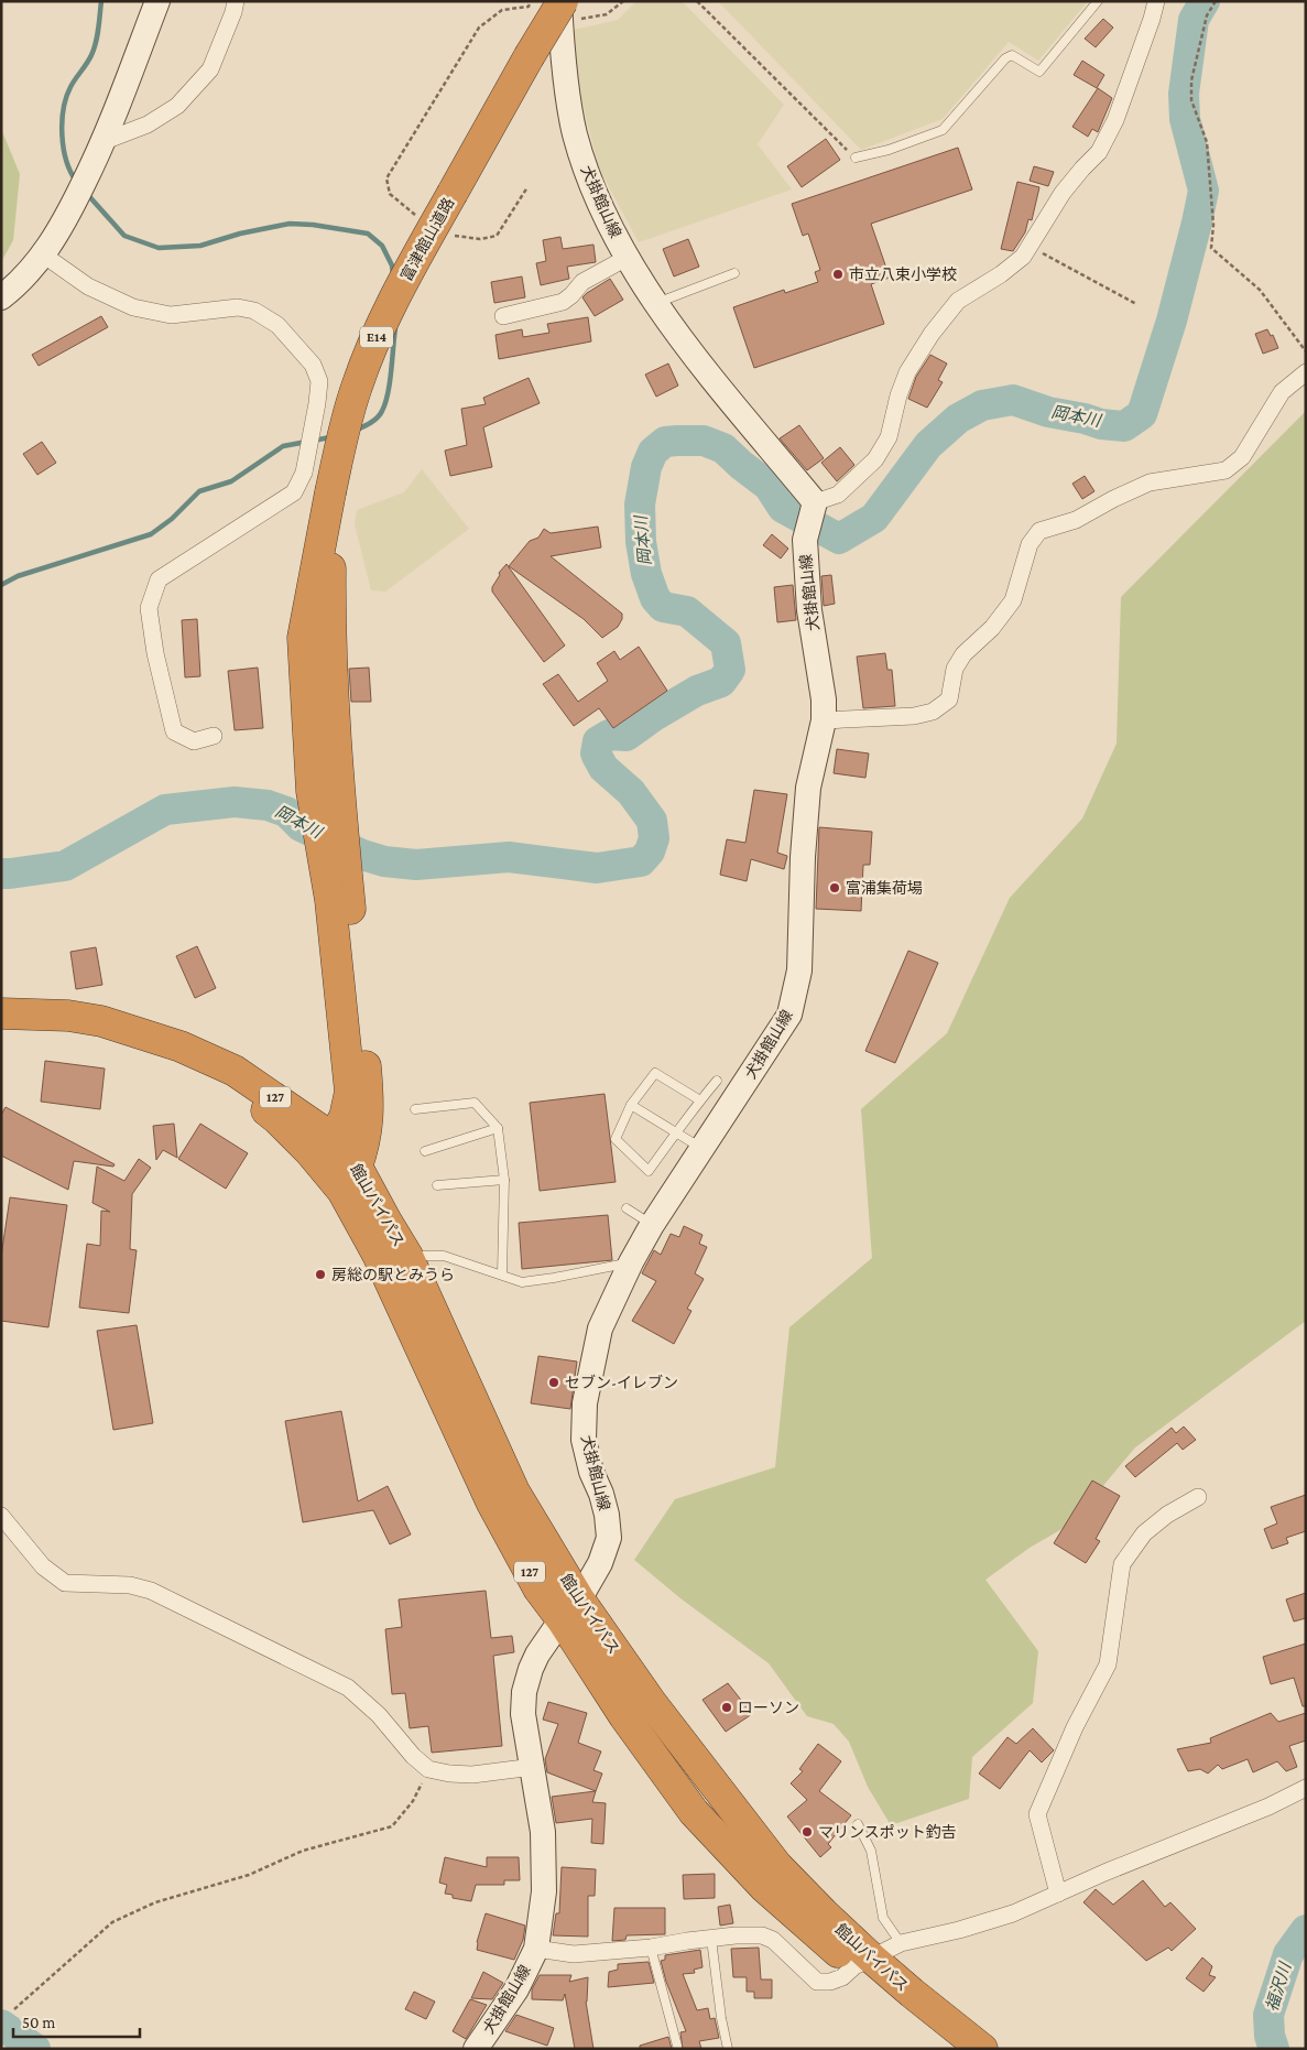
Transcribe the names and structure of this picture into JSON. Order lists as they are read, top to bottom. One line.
{"streets":{"highway":["富津館山道路","E14","127","館山バイパス"],"main road":["犬掛館山線"]},"crossings":[["犬掛館山線","富津館山道路"],["犬掛館山線","館山バイパス"]],"water":["岡本川","福沢川"],"places":["市立八束小学校","富浦集荷場","房総の駅とみうら","セブン-イレブン","ローソン","マリンスポット釣𠮷"],"scale_bar":"50 m"}
